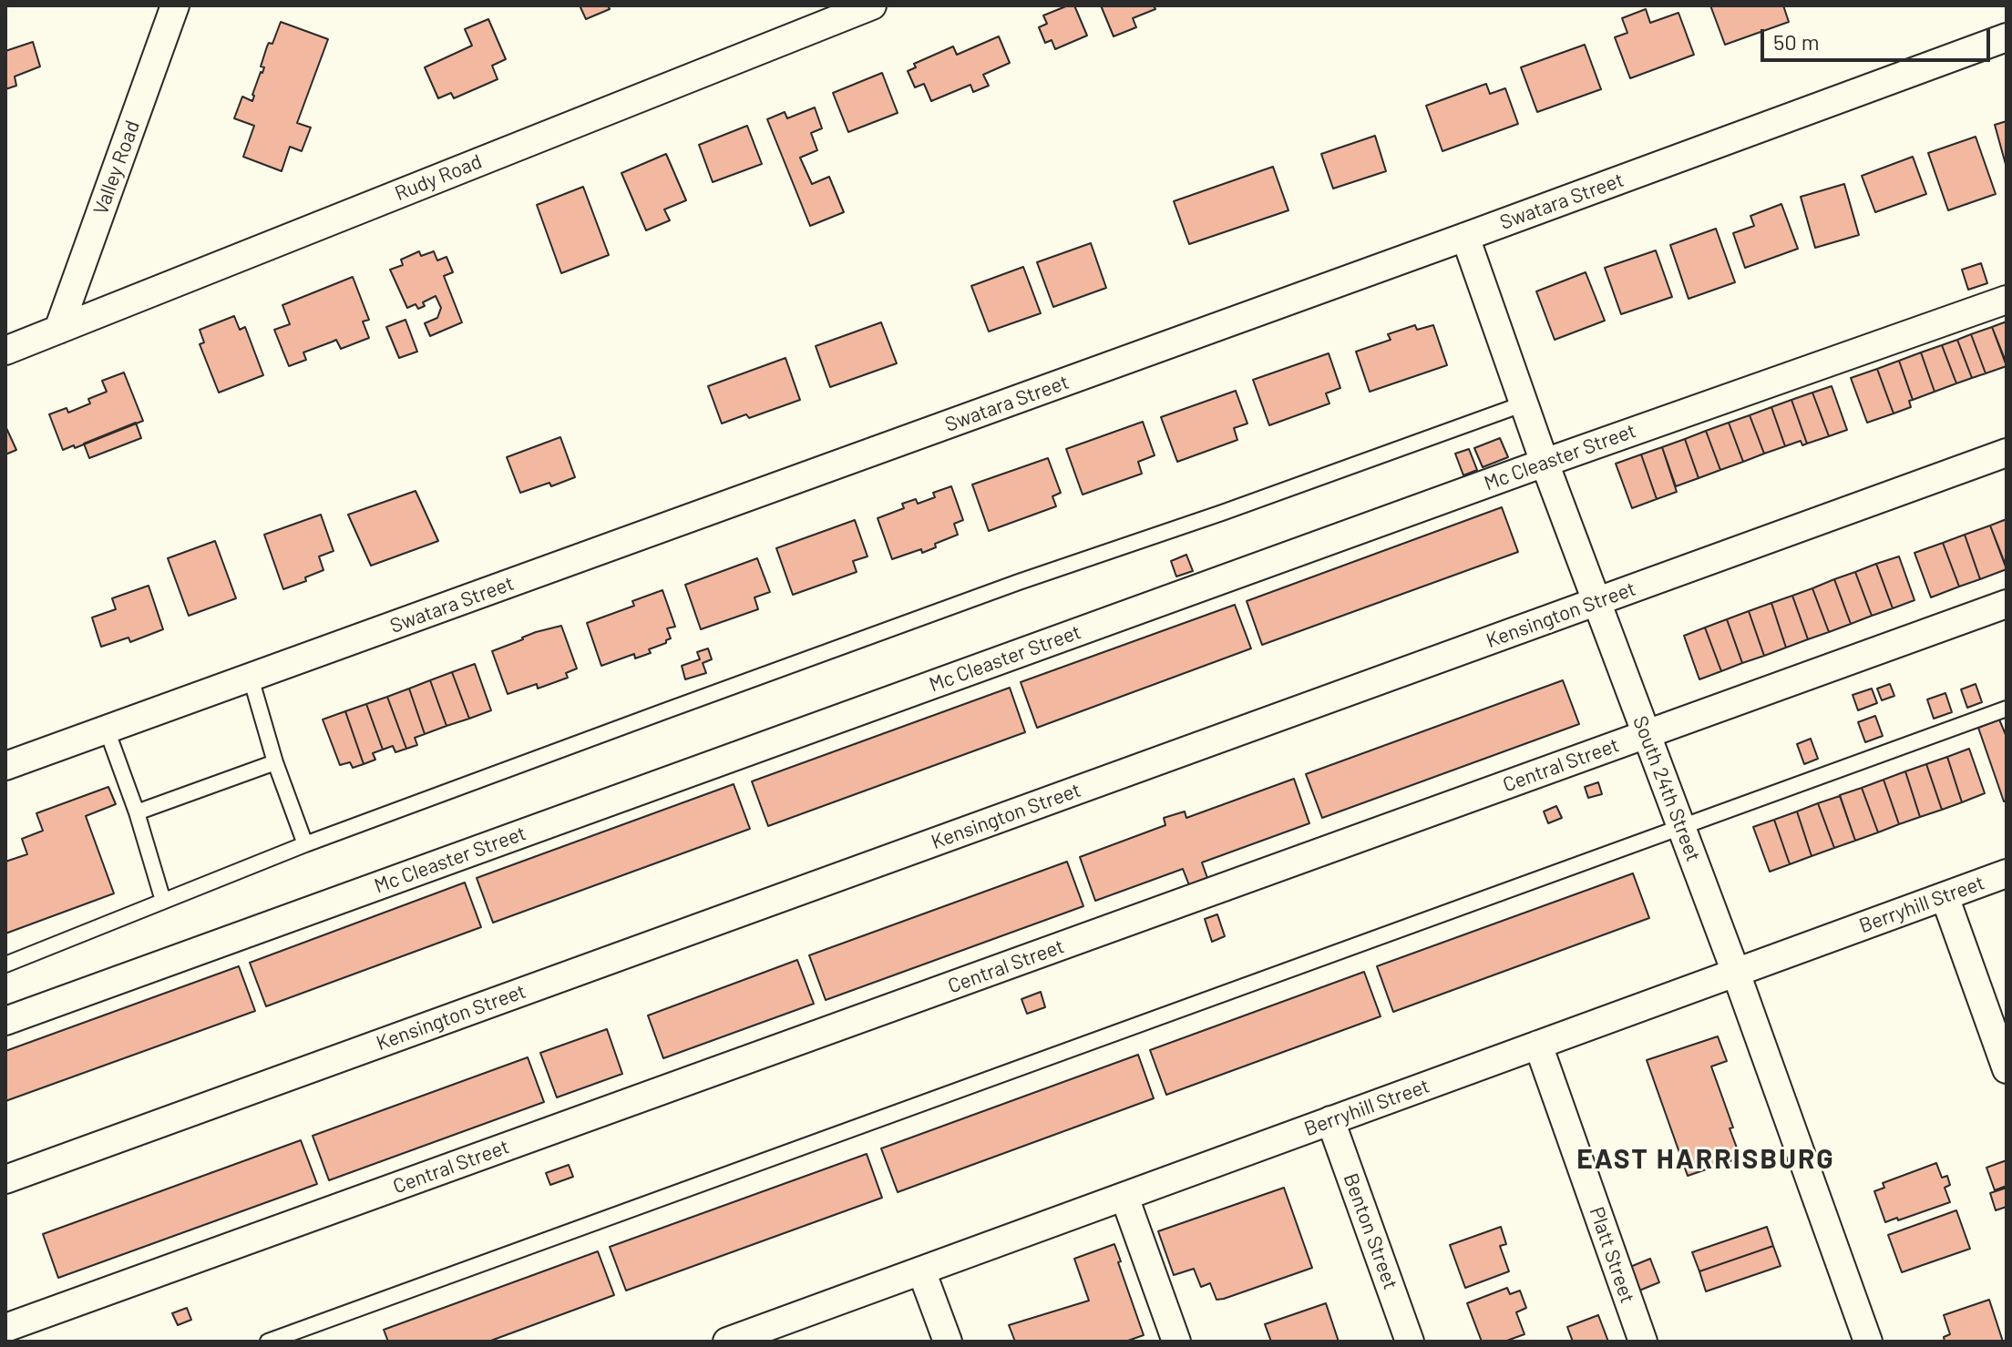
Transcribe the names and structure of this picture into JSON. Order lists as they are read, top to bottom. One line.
{"streets":{"street":["Valley Road","Rudy Road","Swatara Street","Mc Cleaster Street","Kensington Street","Central Street","South 24th Street","Berryhill Street","Benton Street","Platt Street"]},"crossings":[["Valley Road","Rudy Road"],["Swatara Street","South 24th Street"],["Mc Cleaster Street","South 24th Street"],["Kensington Street","South 24th Street"],["Central Street","South 24th Street"],["South 24th Street","Berryhill Street"],["Berryhill Street","Benton Street"],["Berryhill Street","Platt Street"]],"districts":["EAST HARRISBURG"],"scale_bar":"50 m"}
